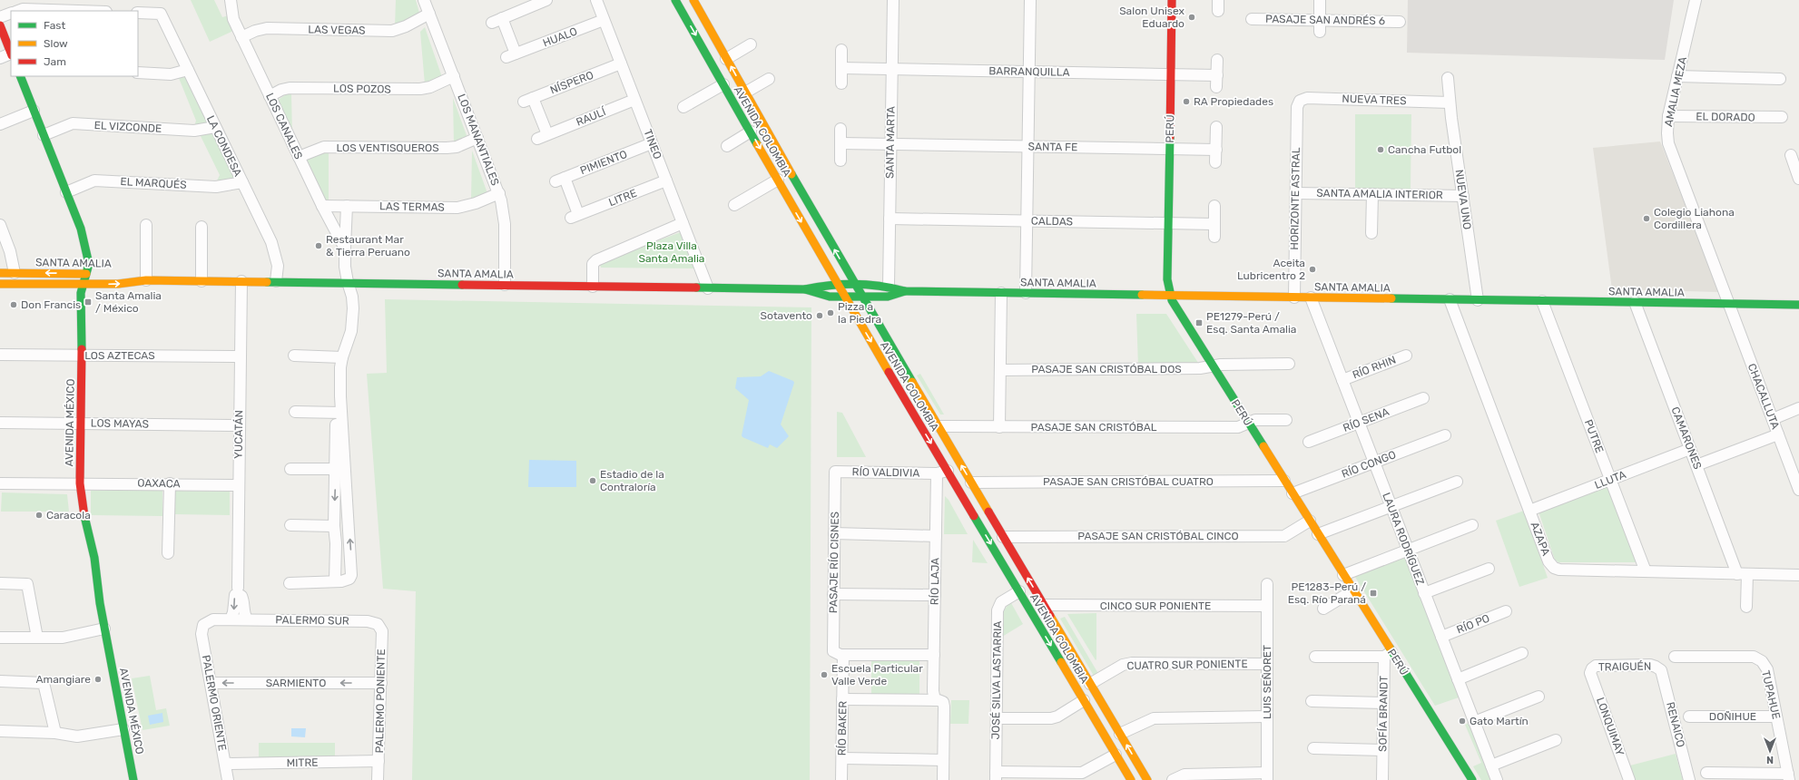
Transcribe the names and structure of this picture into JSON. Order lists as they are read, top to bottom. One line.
{"streets":{"street":["PASAJE SAN ANDRÉS 6","LAS VEGAS","HUALO","BARRANQUILLA","NÍSPERO","LOS POZOS","AMALIA MEZA","NUEVA TRES","RAULÍ","EL DORADO","LOS CANALES","EL VIZCONDE","PERÚ","AVENIDA COLOMBIA","LOS MANANTIALES","SANTA MARTA","TINEO","LA CONDESA","SANTA FE","LOS VENTISQUEROS","PIMIENTO","EL MARQUÉS","SANTA AMALIA INTERIOR","LITRE","HORIZONTE ASTRAL","NUEVA UNO","LAS TERMAS","CALDAS","SANTA AMALIA","LOS AZTECAS","RÍO RHIN","PASAJE SAN CRISTÓBAL DOS","CHACALLUTA","RÍO SENA","AVENIDA MÉXICO","LOS MAYAS","PASAJE SAN CRISTÓBAL","YUCATÁN","PUTRE","CAMARONES","RÍO CONGO","RÍO VALDIVIA","LLUTA","PASAJE SAN CRISTÓBAL CUATRO","OAXACA","PASAJE SAN CRISTÓBAL CINCO","LAURA RODRÍGUEZ","AZAPA","PASAJE RÍO CISNES","RÍO LAJA","CINCO SUR PONIENTE","PALERMO SUR","RÍO PO","CUATRO SUR PONIENTE","TRAIGUÉN","JOSÉ SILVA LASTARRIA","LUIS SEÑORET","SARMIENTO","TUPAHUE","PALERMO PONIENTE","PALERMO ORIENTE","SOFÍA BRANDT","DOÑIHUE","RENAICO","LONQUIMAY","RÍO BAKER","MITRE"]},"crossings":[["LAS VEGAS","LOS CANALES"],["LAS VEGAS","LOS MANANTIALES"],["HUALO","TINEO"],["BARRANQUILLA","PERÚ"],["BARRANQUILLA","SANTA MARTA"],["NÍSPERO","RAULÍ"],["NÍSPERO","TINEO"],["LOS POZOS","LOS CANALES"],["LOS POZOS","LOS MANANTIALES"],["AMALIA MEZA","EL DORADO"],["AMALIA MEZA","SANTA AMALIA"],["AMALIA MEZA","CHACALLUTA"],["NUEVA TRES","HORIZONTE ASTRAL"],["NUEVA TRES","NUEVA UNO"],["RAULÍ","TINEO"],["LOS CANALES","LOS VENTISQUEROS"],["LOS CANALES","LAS TERMAS"],["LOS CANALES","SANTA AMALIA"],["EL VIZCONDE","LA CONDESA"],["EL VIZCONDE","AVENIDA MÉXICO"],["PERÚ","SANTA FE"],["PERÚ","CALDAS"],["PERÚ","SANTA AMALIA"],["PERÚ","PASAJE SAN CRISTÓBAL DOS"],["PERÚ","PASAJE SAN CRISTÓBAL"],["PERÚ","RÍO CONGO"],["PERÚ","PASAJE SAN CRISTÓBAL CUATRO"],["PERÚ","PASAJE SAN CRISTÓBAL CINCO"],["PERÚ","SOFÍA BRANDT"],["AVENIDA COLOMBIA","SANTA AMALIA"],["AVENIDA COLOMBIA","PASAJE SAN CRISTÓBAL"],["AVENIDA COLOMBIA","PASAJE SAN CRISTÓBAL CUATRO"],["AVENIDA COLOMBIA","PASAJE SAN CRISTÓBAL CINCO"],["AVENIDA COLOMBIA","CINCO SUR PONIENTE"],["AVENIDA COLOMBIA","CUATRO SUR PONIENTE"],["AVENIDA COLOMBIA","JOSÉ SILVA LASTARRIA"],["LOS MANANTIALES","LOS VENTISQUEROS"],["LOS MANANTIALES","LAS TERMAS"],["LOS MANANTIALES","SANTA AMALIA"],["SANTA MARTA","SANTA FE"],["SANTA MARTA","CALDAS"],["SANTA MARTA","SANTA AMALIA"],["TINEO","PIMIENTO"],["TINEO","LITRE"],["TINEO","SANTA AMALIA"],["LA CONDESA","EL MARQUÉS"],["LA CONDESA","SANTA AMALIA"],["PIMIENTO","LITRE"],["EL MARQUÉS","AVENIDA MÉXICO"],["SANTA AMALIA INTERIOR","HORIZONTE ASTRAL"],["SANTA AMALIA INTERIOR","NUEVA UNO"],["HORIZONTE ASTRAL","SANTA AMALIA"],["NUEVA UNO","SANTA AMALIA"],["SANTA AMALIA","CHACALLUTA"],["SANTA AMALIA","AVENIDA MÉXICO"],["SANTA AMALIA","YUCATÁN"],["SANTA AMALIA","PUTRE"],["SANTA AMALIA","CAMARONES"],["SANTA AMALIA","LAURA RODRÍGUEZ"],["SANTA AMALIA","AZAPA"],["LOS AZTECAS","AVENIDA MÉXICO"],["LOS AZTECAS","YUCATÁN"],["RÍO RHIN","LAURA RODRÍGUEZ"],["RÍO SENA","LAURA RODRÍGUEZ"],["AVENIDA MÉXICO","LOS MAYAS"],["AVENIDA MÉXICO","OAXACA"],["LOS MAYAS","YUCATÁN"],["YUCATÁN","OAXACA"],["PUTRE","LLUTA"],["PUTRE","AZAPA"],["CAMARONES","LLUTA"],["CAMARONES","AZAPA"],["RÍO CONGO","LAURA RODRÍGUEZ"],["RÍO VALDIVIA","PASAJE RÍO CISNES"],["RÍO VALDIVIA","RÍO LAJA"],["LLUTA","AZAPA"],["LAURA RODRÍGUEZ","RÍO PO"],["PASAJE RÍO CISNES","RÍO BAKER"],["CINCO SUR PONIENTE","LUIS SEÑORET"],["PALERMO SUR","PALERMO PONIENTE"],["PALERMO SUR","PALERMO ORIENTE"],["CUATRO SUR PONIENTE","LUIS SEÑORET"],["TRAIGUÉN","RENAICO"],["TRAIGUÉN","LONQUIMAY"],["SARMIENTO","PALERMO PONIENTE"],["SARMIENTO","PALERMO ORIENTE"],["TUPAHUE","DOÑIHUE"],["PALERMO PONIENTE","MITRE"],["PALERMO ORIENTE","MITRE"]],"one_way":["SARMIENTO"],"parks":["Plaza Villa Santa Amalia"],"places":{"other":["Salon Unisex Eduardo","RA Propiedades","Cancha Futbol","Colegio Liahona Cordillera","Restaurant Mar & Tierra Peruano","Aceita Lubricentro 2","Don Francis","Pizza a la Piedra","Sotavento","Estadio de la Contraloría","Caracola","Escuela Particular Valle Verde","Amangiare","Gato Martín"],"transit":["Santa Amalia / México","PE1279-Perú / Esq. Santa Amalia","PE1283-Perú / Esq. Río Paraná"]},"legend":["Fast","Slow","Jam"],"north":"bottom"}
